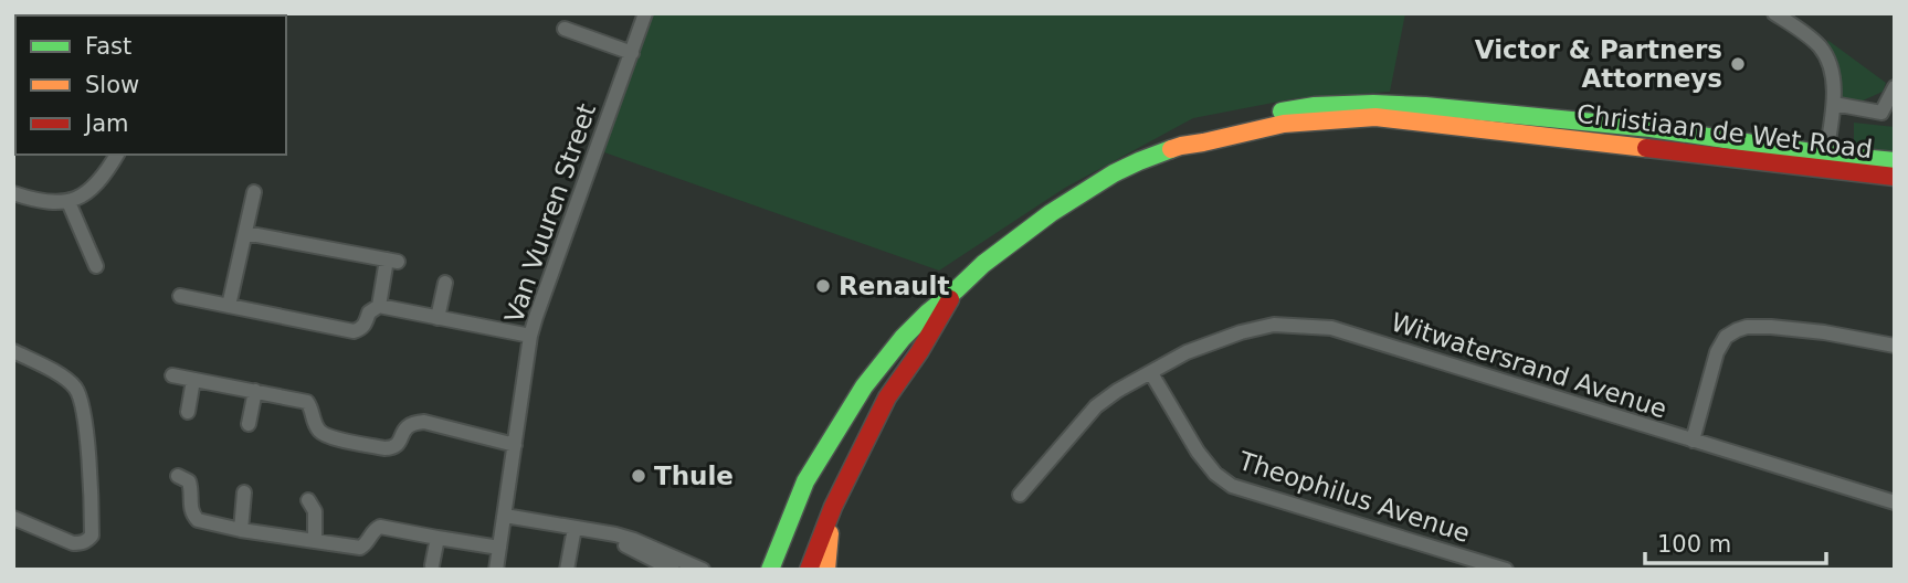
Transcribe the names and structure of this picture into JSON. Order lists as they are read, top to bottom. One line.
{"streets":{"main road":["Christiaan de Wet Road"],"street":["Van Vuuren Street","Witwatersrand Avenue","Theophilus Avenue"]},"crossings":[["Witwatersrand Avenue","Theophilus Avenue"]],"places":["Victor & Partners Attorneys","Renault","Thule"],"legend":["Fast","Slow","Jam"],"scale_bar":"100 m"}
